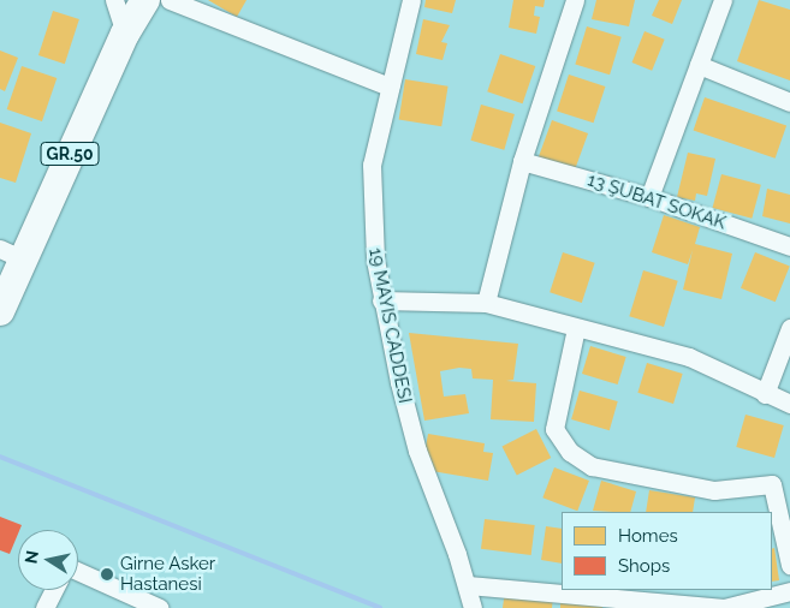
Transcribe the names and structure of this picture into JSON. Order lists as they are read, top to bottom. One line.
{"streets":{"main road":["GR.50"],"street":["13 ŞUBAT SOKAK","19 MAYIS CADDESI"]},"places":["Girne Asker Hastanesi"],"legend":["Homes","Shops"],"north":"left"}
